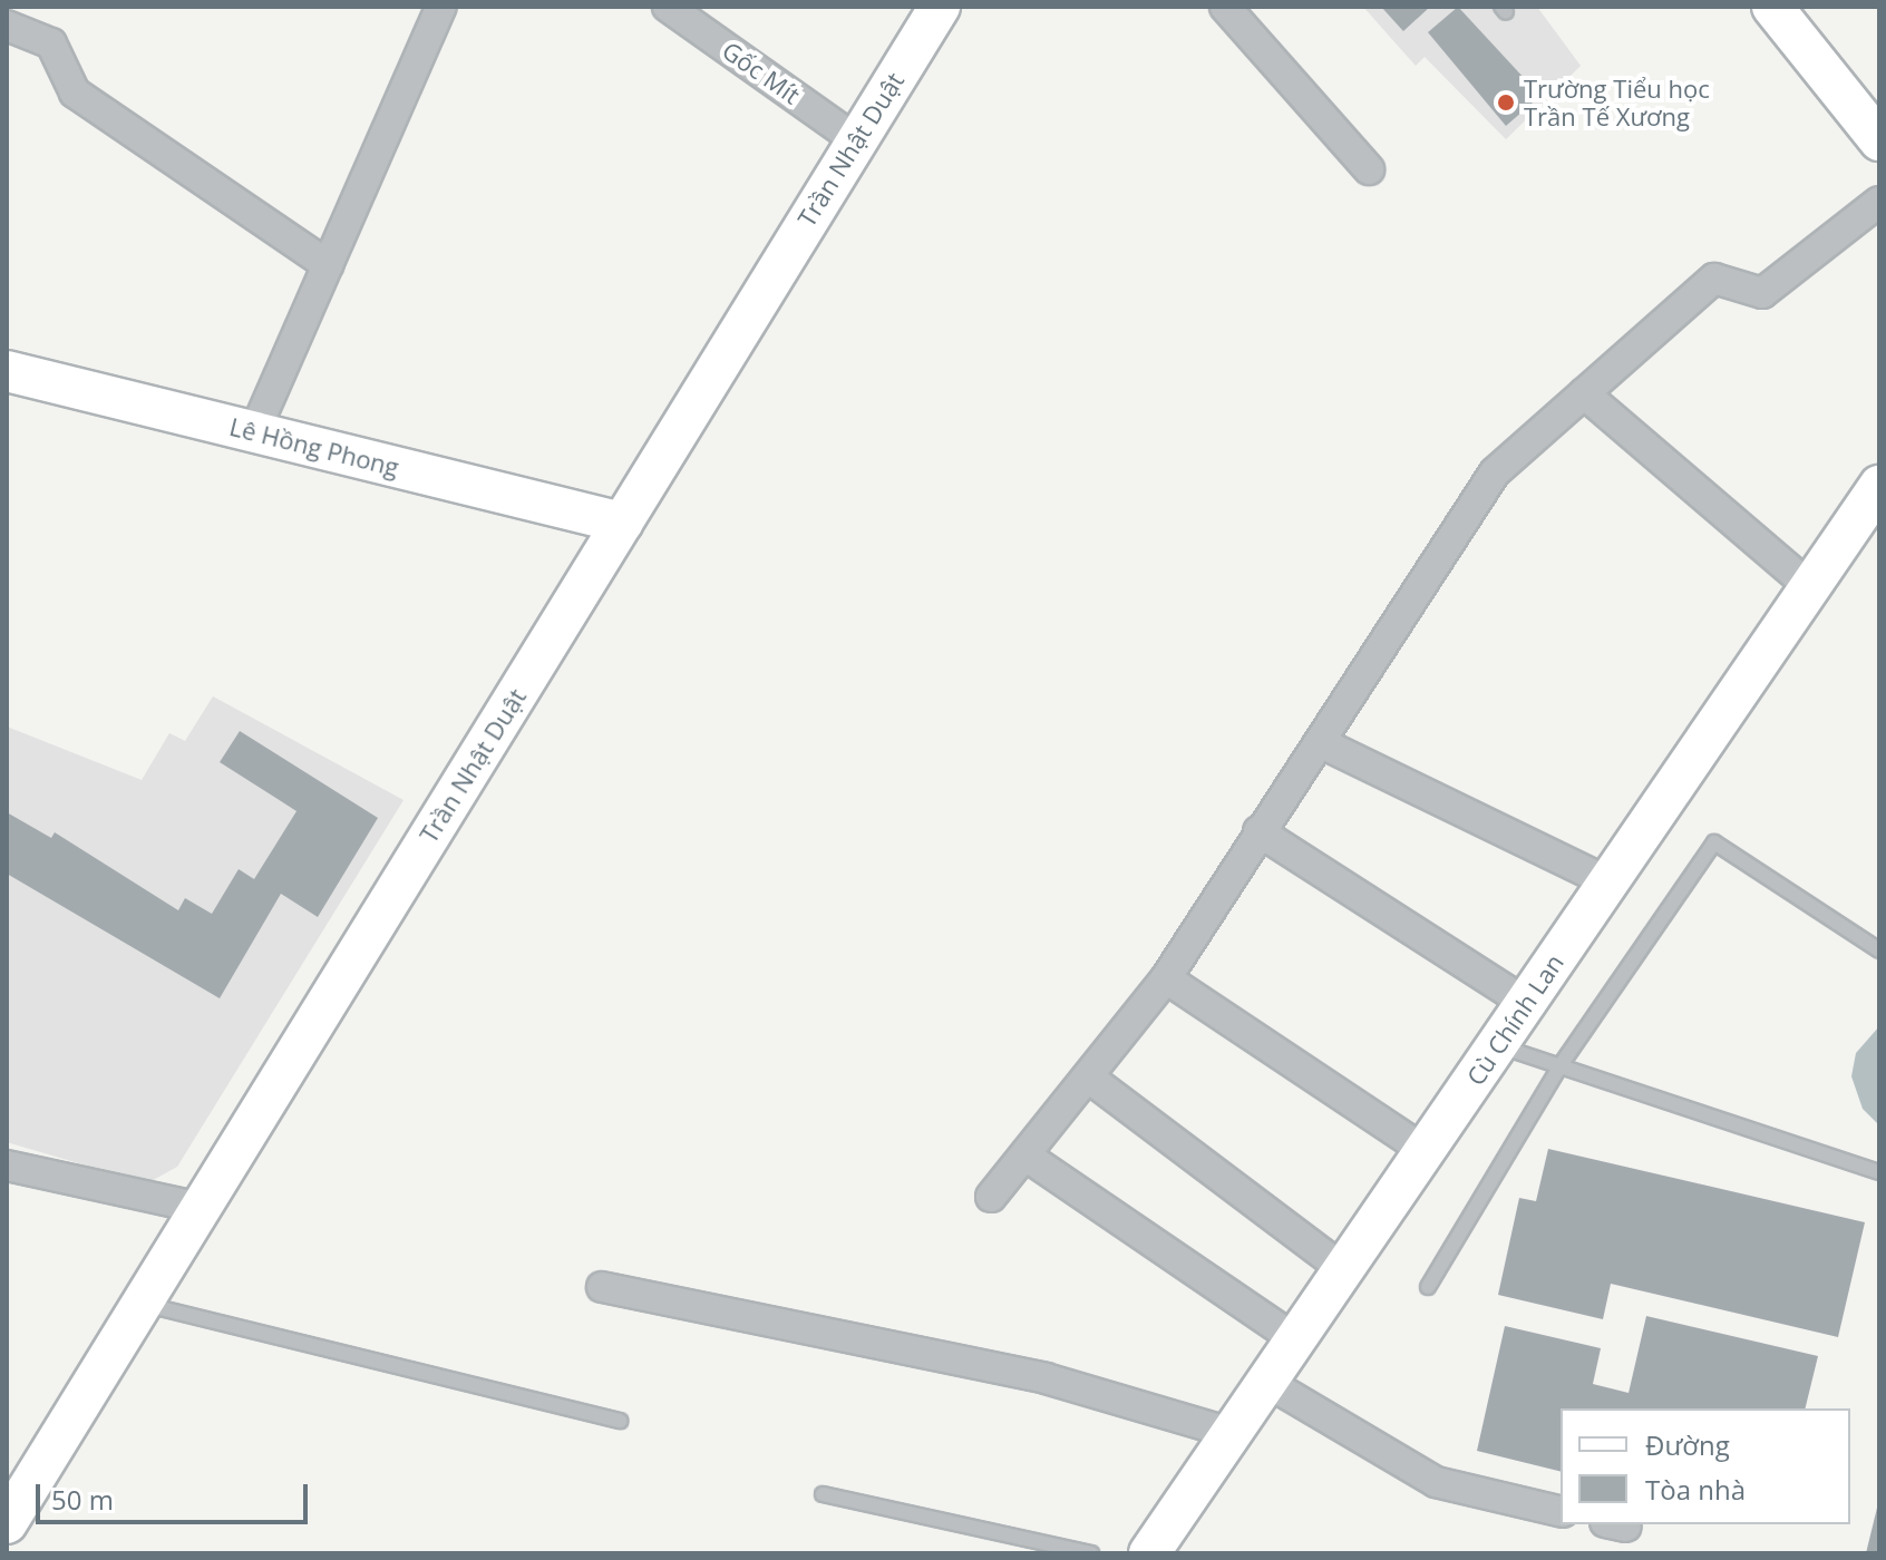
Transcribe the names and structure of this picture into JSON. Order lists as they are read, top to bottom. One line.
{"streets":{"street":["Gốc Mít","Trần Nhật Duật","Lê Hồng Phong","Cù Chính Lan"]},"crossings":[["Gốc Mít","Trần Nhật Duật"],["Trần Nhật Duật","Lê Hồng Phong"]],"places":["Trường Tiểu học Trần Tế Xương"],"legend":["Đường","Tòa nhà"],"scale_bar":"50 m"}
